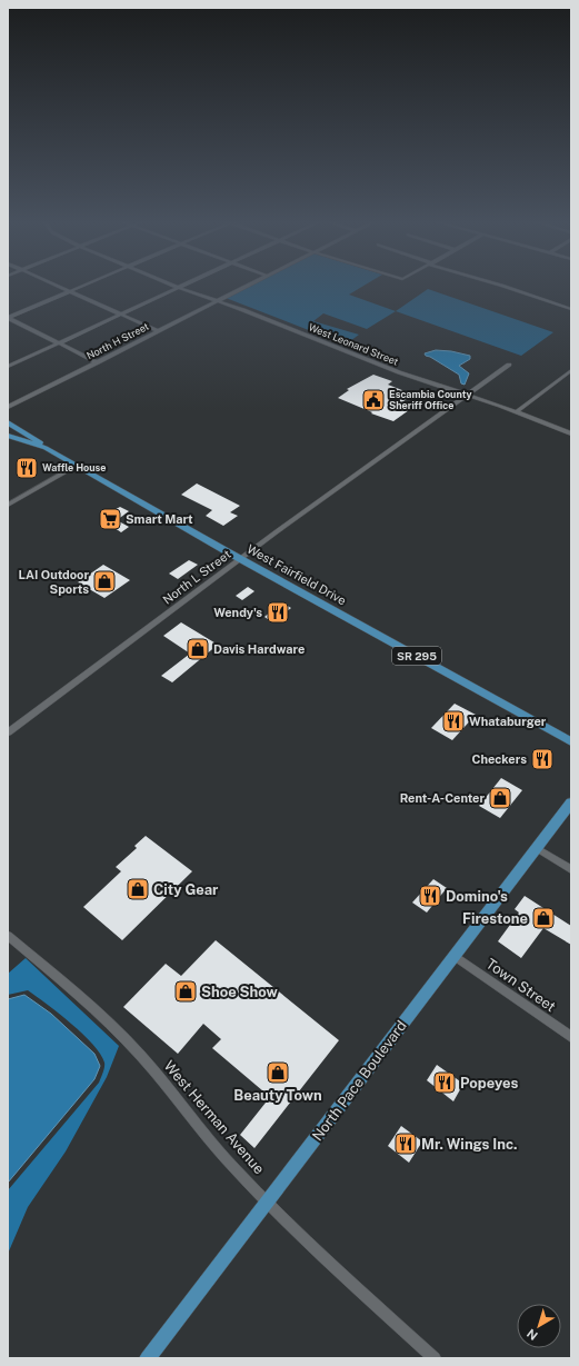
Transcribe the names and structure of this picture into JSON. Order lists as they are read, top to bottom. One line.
{"streets":{"main road":["West Fairfield Drive","SR 295","North Pace Boulevard"],"street":["North H Street","West Leonard Street","North L Street","Town Street","West Herman Avenue"]},"crossings":[["North H Street","West Leonard Street"],["West Leonard Street","North L Street"],["West Fairfield Drive","North L Street"],["Town Street","North Pace Boulevard"],["North Pace Boulevard","West Herman Avenue"]],"places":{"public building":["Escambia County Sheriff Office"],"restaurant":["Waffle House","Wendy's","Whataburger","Checkers","Domino's","Popeyes","Mr. Wings Inc."],"supermarket":["Smart Mart"],"shop":["LAI Outdoor Sports","Davis Hardware","Rent-A-Center","City Gear","Firestone","Shoe Show","Beauty Town"]},"north":"bottom left"}
